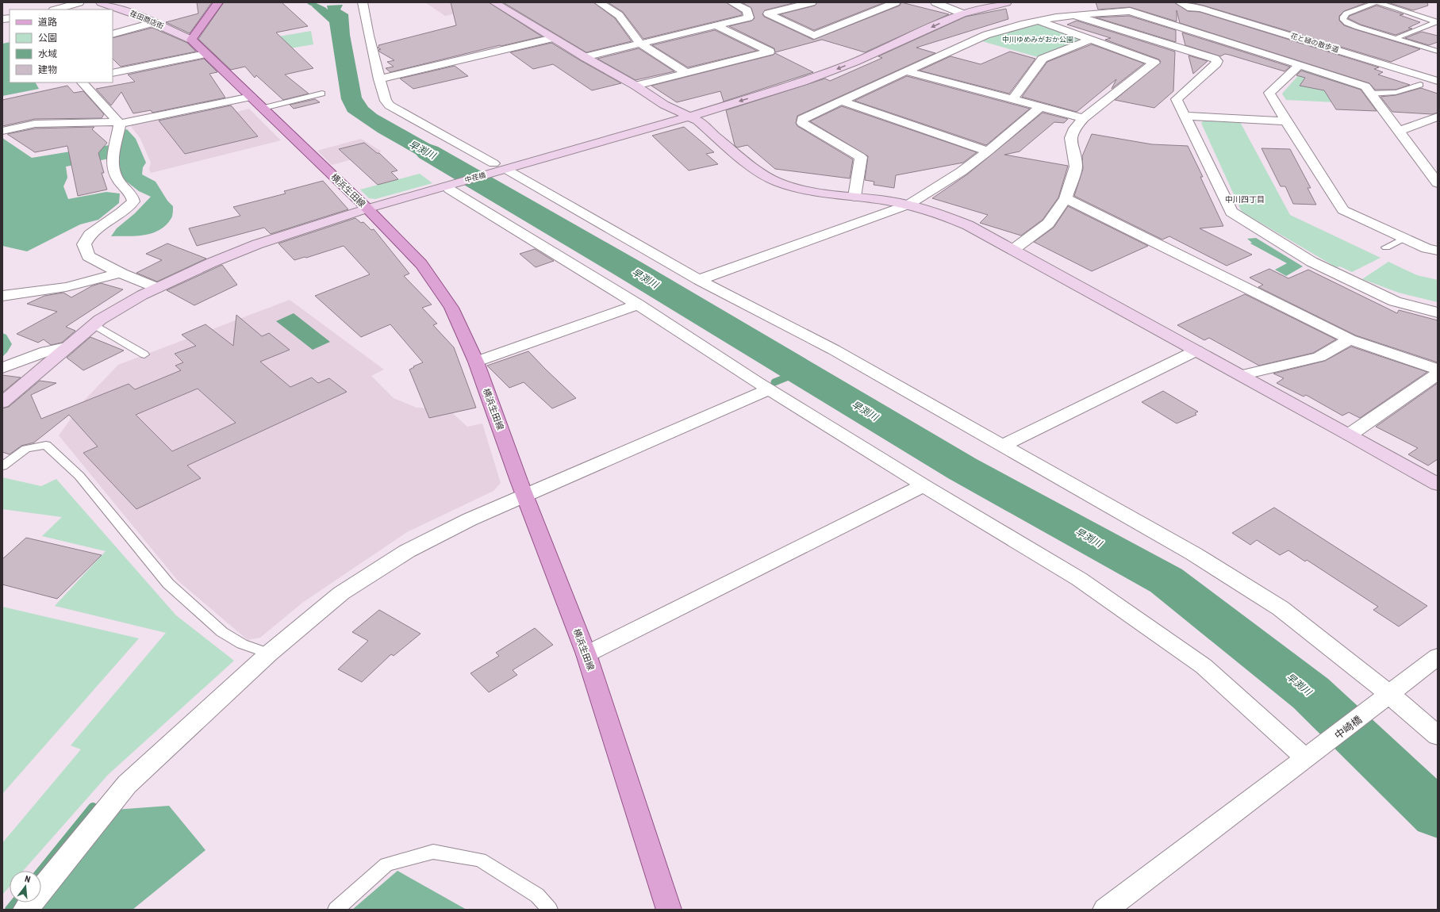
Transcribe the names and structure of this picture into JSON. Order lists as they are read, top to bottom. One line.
{"streets":{"main road":["横浜生田線"],"street":["荏田商店街","花と緑の散歩道","中荏橋","中崎橋"]},"crossings":[["荏田商店街","横浜生田線"],["中荏橋","横浜生田線"]],"districts":["中川四丁目"],"water":["早渕川"],"parks":["中川ゆめみがおか公園"],"legend":["道路","公園","水域","建物"],"north":"top"}
